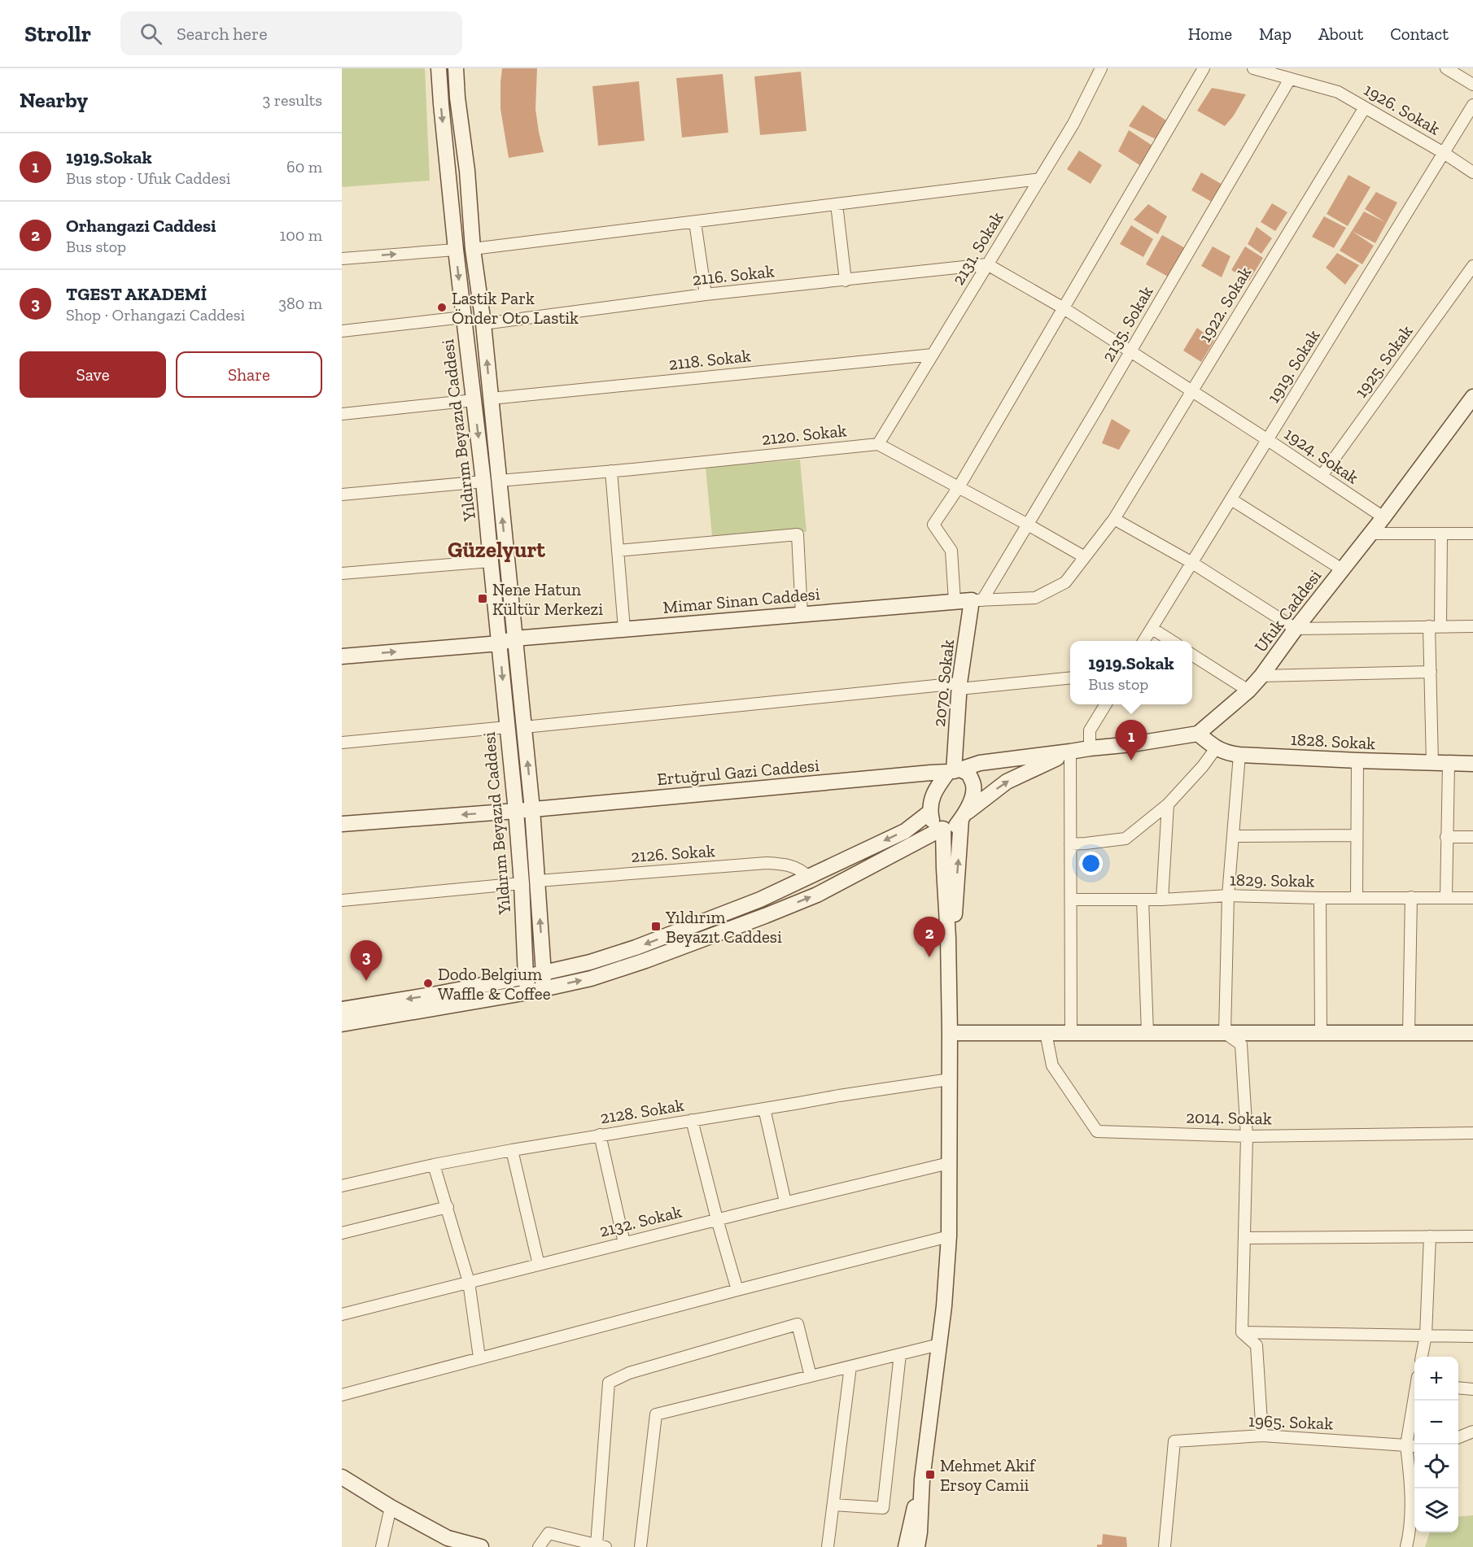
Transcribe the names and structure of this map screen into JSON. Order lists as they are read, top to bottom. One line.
{"streets":{"main road":["Yıldırım Beyazıd Caddesi","Mimar Sinan Caddesi","Ufuk Caddesi","2070. Sokak","1828. Sokak","Ertuğrul Gazi Caddesi"],"street":["1926. Sokak","2131. Sokak","2116. Sokak","1922. Sokak","2135. Sokak","2118. Sokak","1925. Sokak","1919. Sokak","2120. Sokak","1924. Sokak","2126. Sokak","1829. Sokak","2128. Sokak","2014. Sokak","2132. Sokak","1965. Sokak"]},"crossings":[["1926. Sokak","1922. Sokak"],["1926. Sokak","2135. Sokak"],["1926. Sokak","1919. Sokak"],["2131. Sokak","2116. Sokak"],["2131. Sokak","2118. Sokak"],["2131. Sokak","2120. Sokak"],["2131. Sokak","1924. Sokak"],["2116. Sokak","Yıldırım Beyazıd Caddesi"],["2116. Sokak","1924. Sokak"],["1922. Sokak","2135. Sokak"],["1922. Sokak","1924. Sokak"],["1922. Sokak","Mimar Sinan Caddesi"],["1922. Sokak","2070. Sokak"],["2135. Sokak","1924. Sokak"],["2135. Sokak","Mimar Sinan Caddesi"],["2135. Sokak","2070. Sokak"],["2118. Sokak","Yıldırım Beyazıd Caddesi"],["1925. Sokak","1924. Sokak"],["1919. Sokak","1924. Sokak"],["Yıldırım Beyazıd Caddesi","2120. Sokak"],["Yıldırım Beyazıd Caddesi","Mimar Sinan Caddesi"],["Yıldırım Beyazıd Caddesi","Ertuğrul Gazi Caddesi"],["Yıldırım Beyazıd Caddesi","2126. Sokak"],["1924. Sokak","Ufuk Caddesi"],["Mimar Sinan Caddesi","2070. Sokak"],["Ufuk Caddesi","1828. Sokak"],["2070. Sokak","Ertuğrul Gazi Caddesi"]],"districts":["Güzelyurt"],"places":{"other":["Lastik Park Önder Oto Lastik","Dodo Belgium Waffle & Coffee"],"transit":["Nene Hatun Kültür Merkezi","Yıldırım Beyazıt Caddesi","Mehmet Akif Ersoy Camii"]},"page":{"header":"Strollr","search":"Search here","nav":["Home","Map","About","Contact"],"heading":["Nearby","3 results"],"list":[{"mark":"1","name":"1919.Sokak","note":"Bus stop · Ufuk Caddesi","value":"60 m"},{"mark":"2","name":"Orhangazi Caddesi","note":"Bus stop","value":"100 m"},{"mark":"3","name":"TGEST AKADEMİ","note":"Shop · Orhangazi Caddesi","value":"380 m"}],"buttons":["Save","Share"],"popup":["1919.Sokak","Bus stop"],"pins":["1","2","3"],"map_buttons":["+","−"]}}
